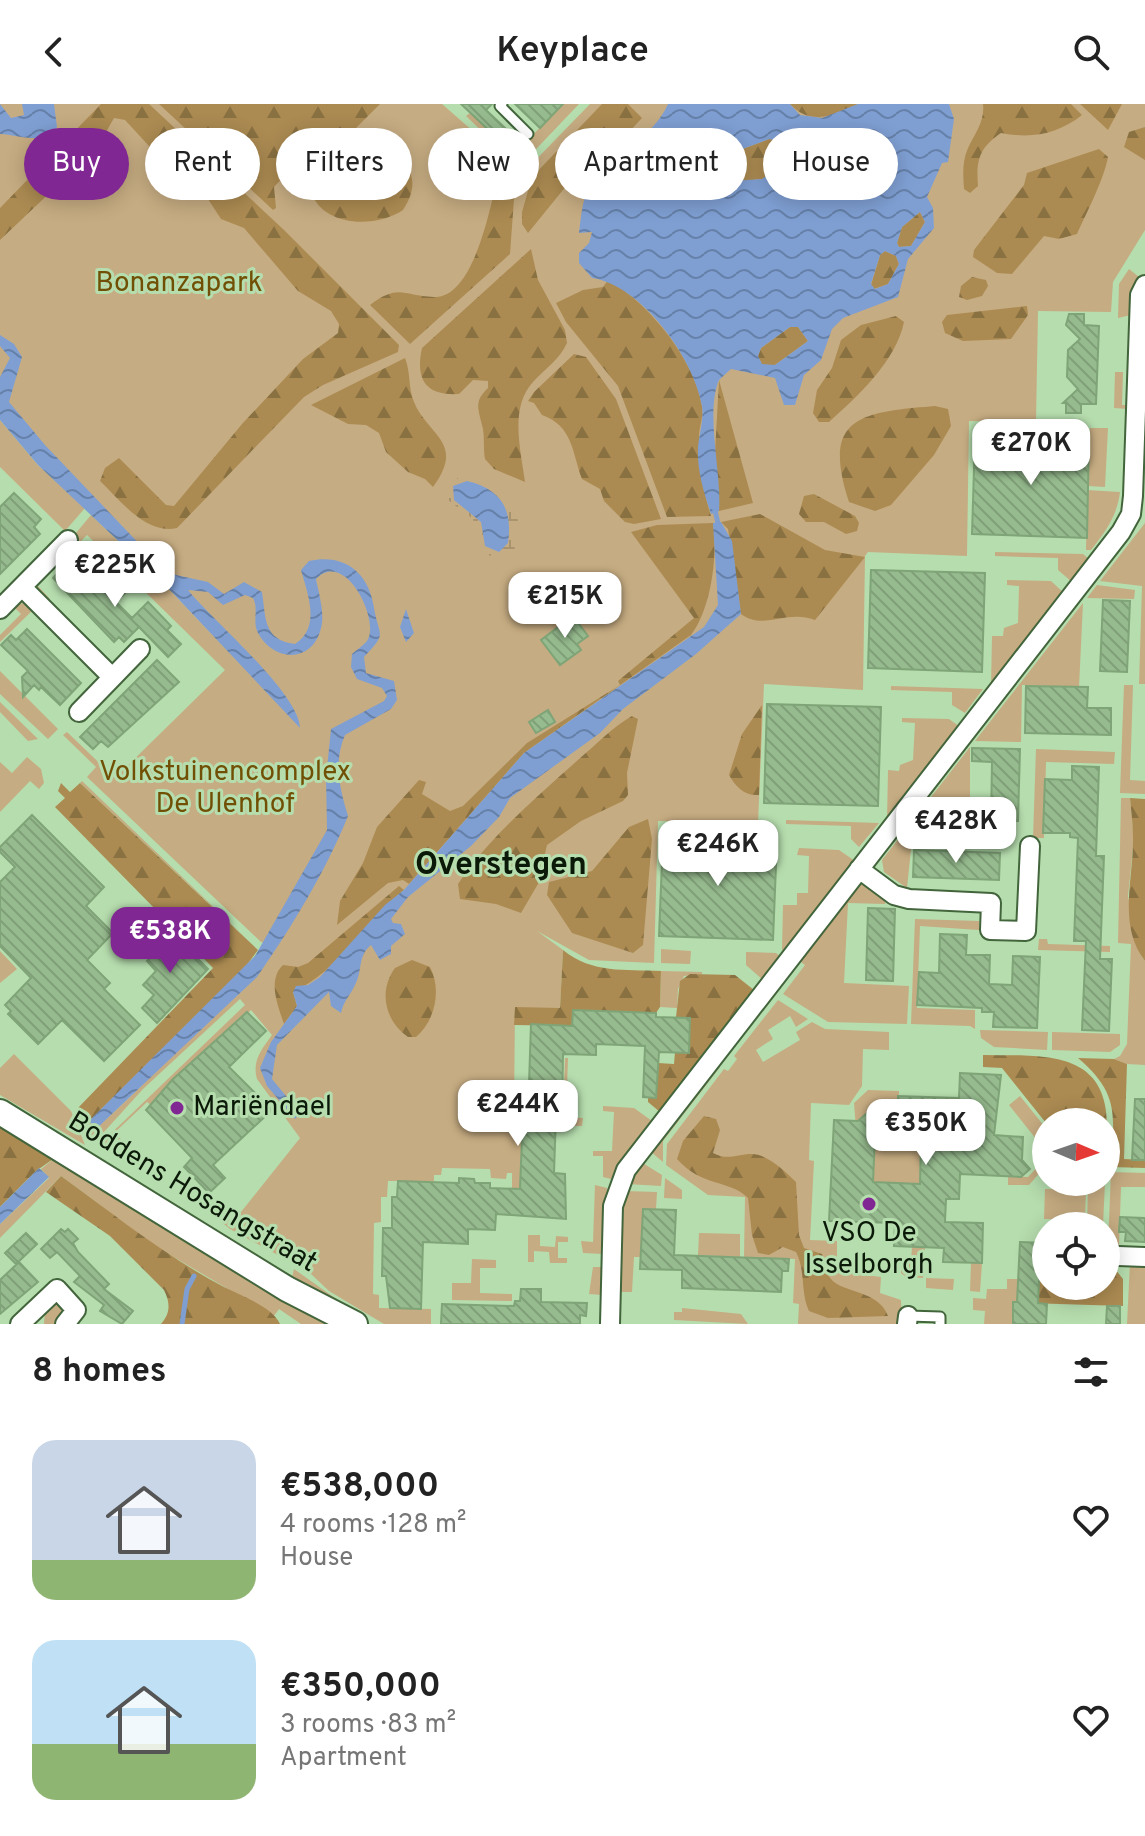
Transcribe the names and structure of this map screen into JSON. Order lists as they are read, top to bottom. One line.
{"streets":{"street":["Boddens Hosangstraat"]},"districts":["Overstegen"],"parks":["Bonanzapark","Volkstuinencomplex De Ulenhof"],"places":["Mariëndael","VSO De Isselborgh"],"north":"right","page":{"header":"Keyplace","chip":["Buy","Rent","Filters","New","Apartment","House"],"price":["€270K","€225K","€215K","€428K","€246K","€538K","€244K","€350K"],"heading":"8 homes","list":[{"name":"€538,000","note":"4 rooms · 128 m² · House"},{"name":"€350,000","note":"3 rooms · 83 m² · Apartment"}]}}
